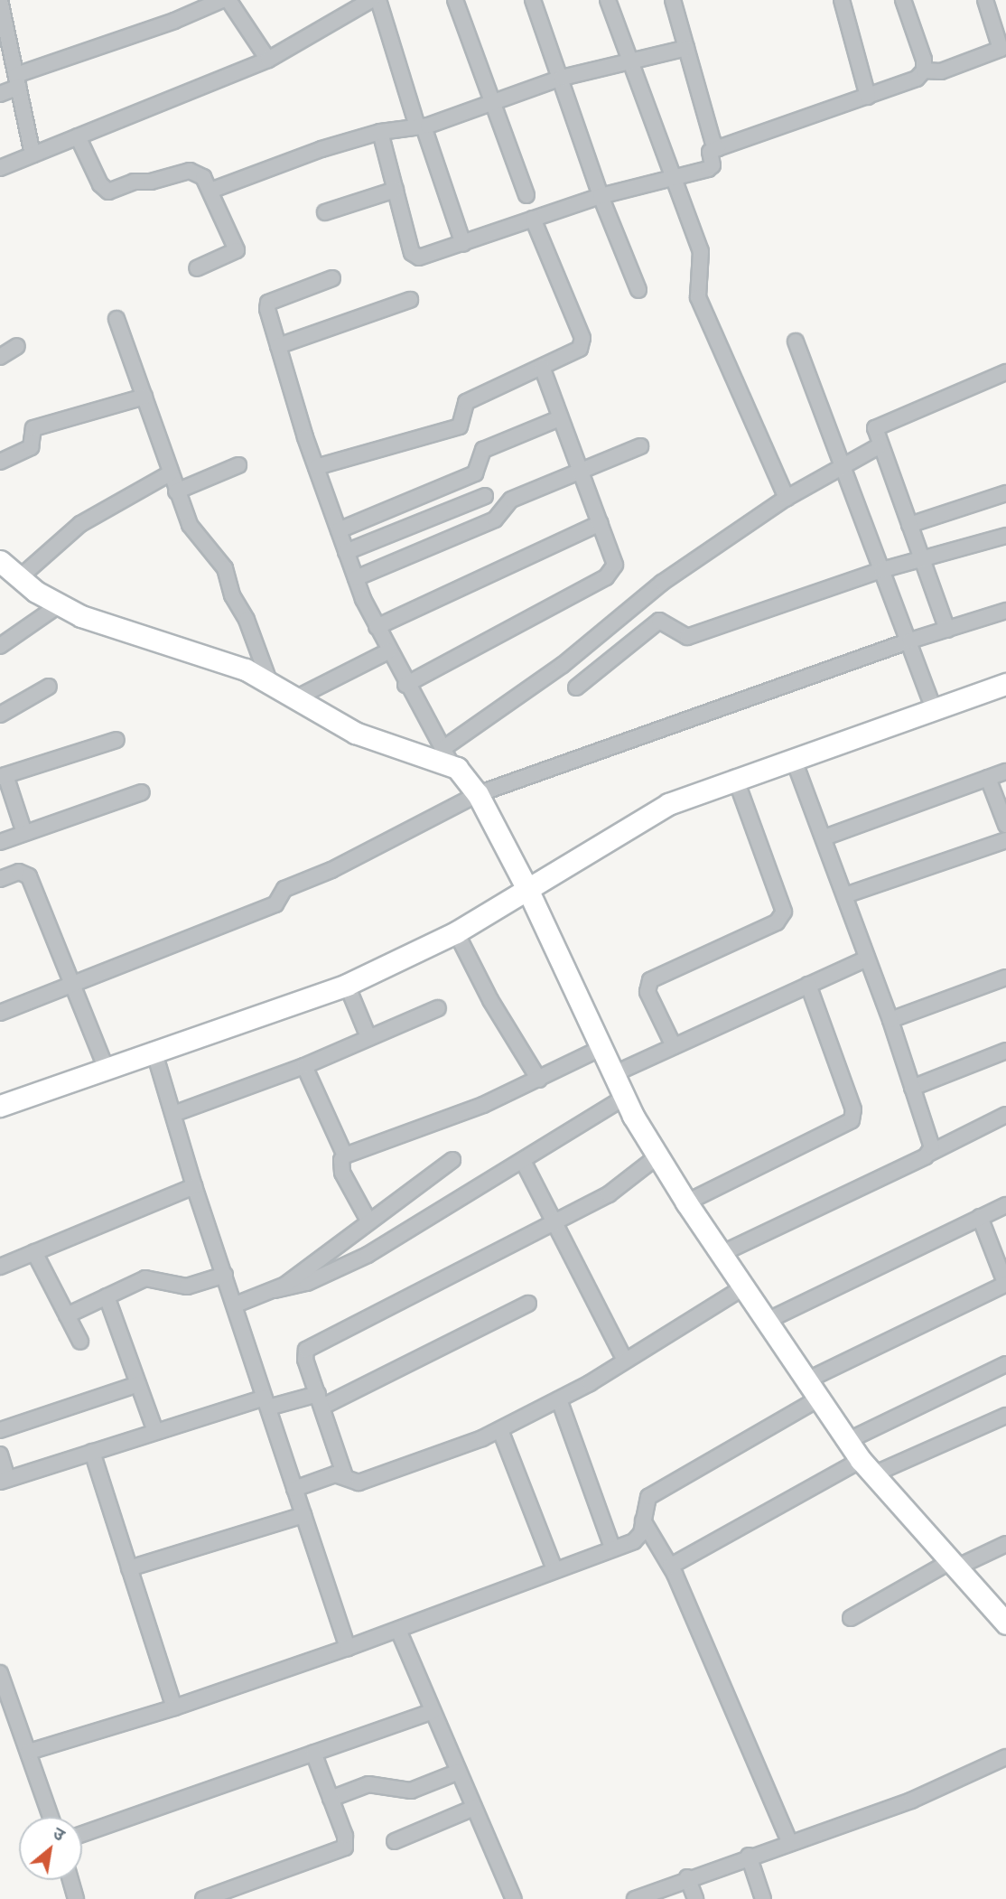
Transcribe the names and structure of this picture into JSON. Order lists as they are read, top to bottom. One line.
{"north":"top right"}
